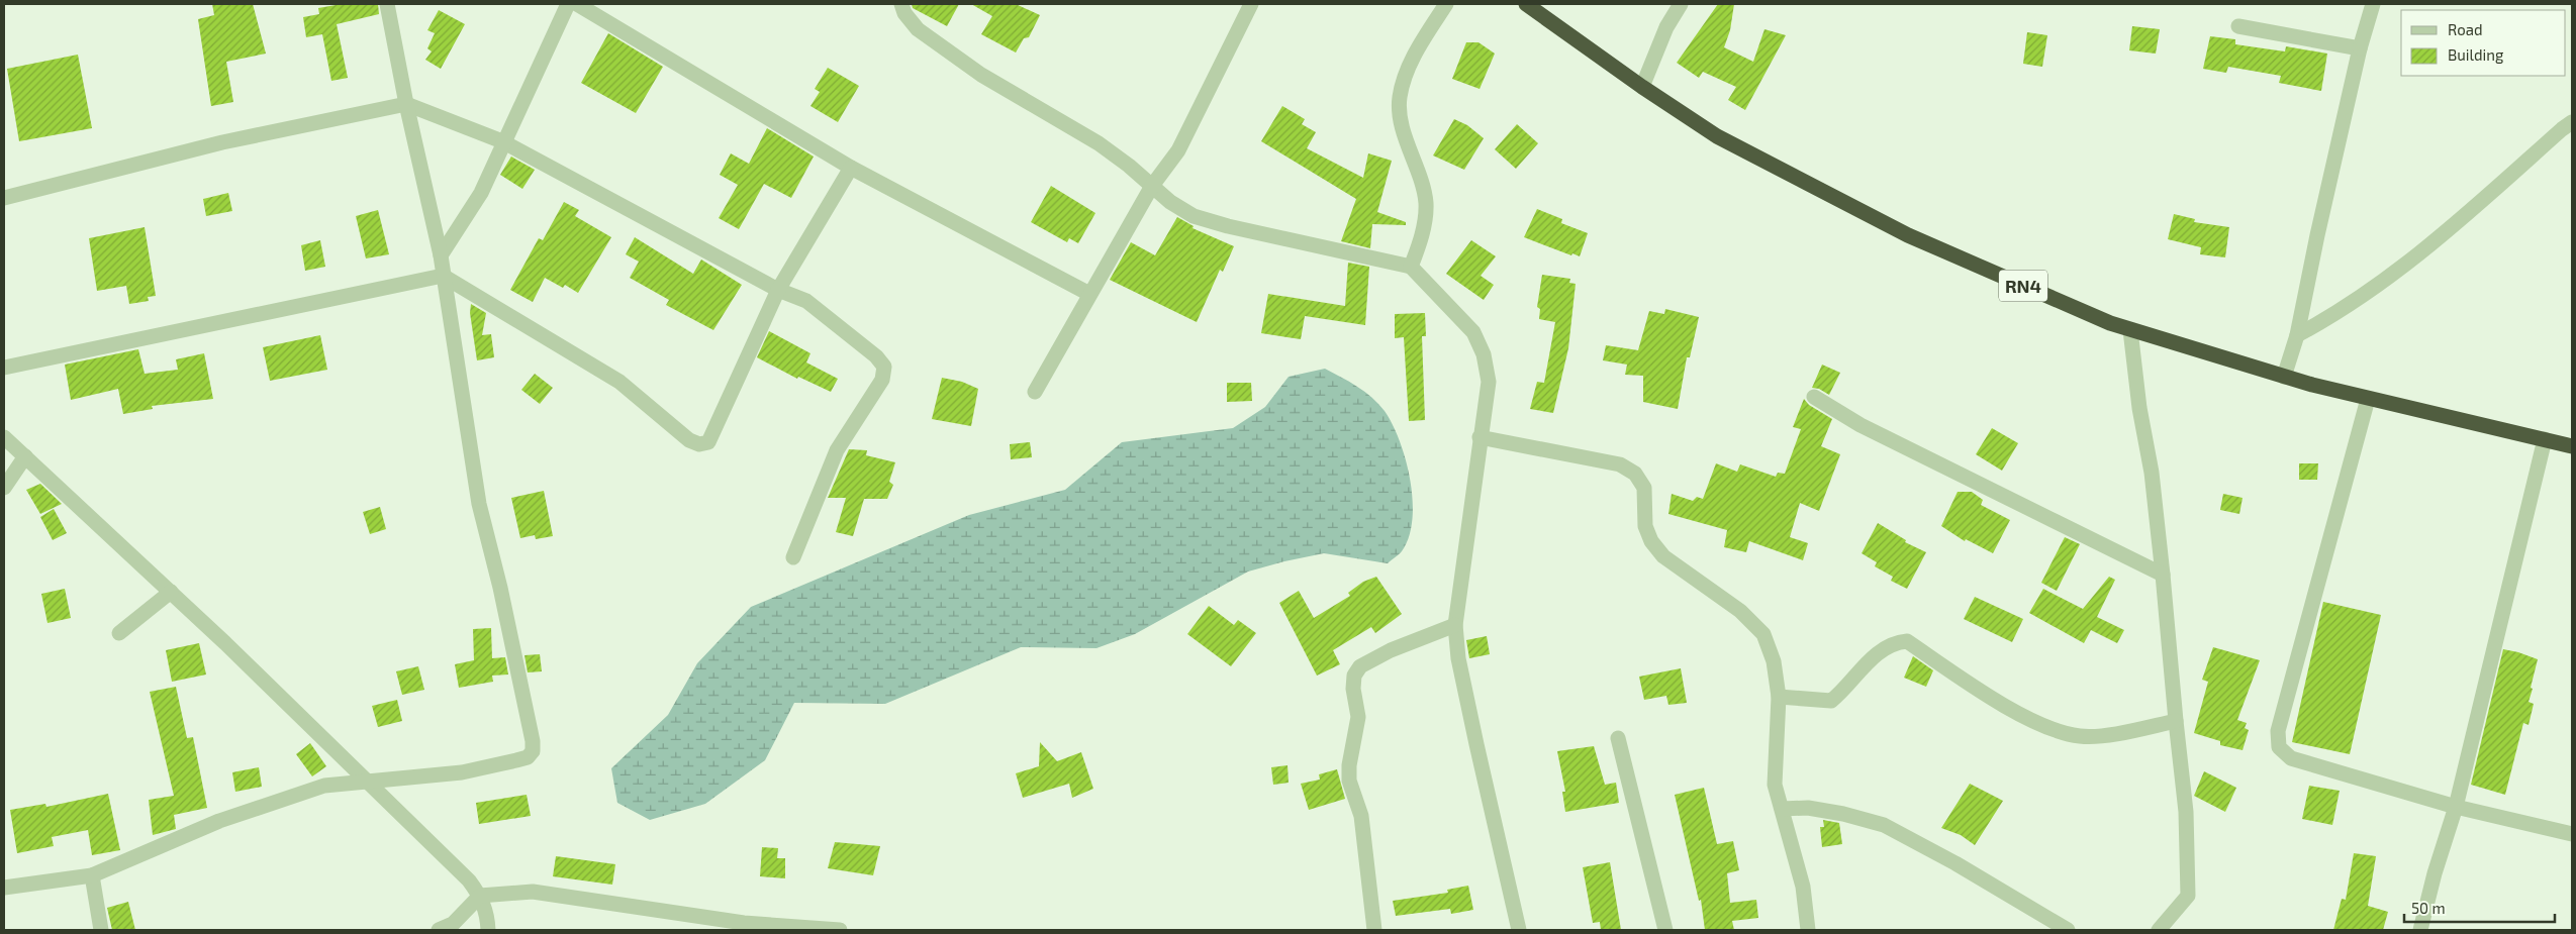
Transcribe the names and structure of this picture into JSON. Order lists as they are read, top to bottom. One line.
{"streets":{"highway":["RN4"]},"legend":["Road","Building"],"scale_bar":"50 m"}
